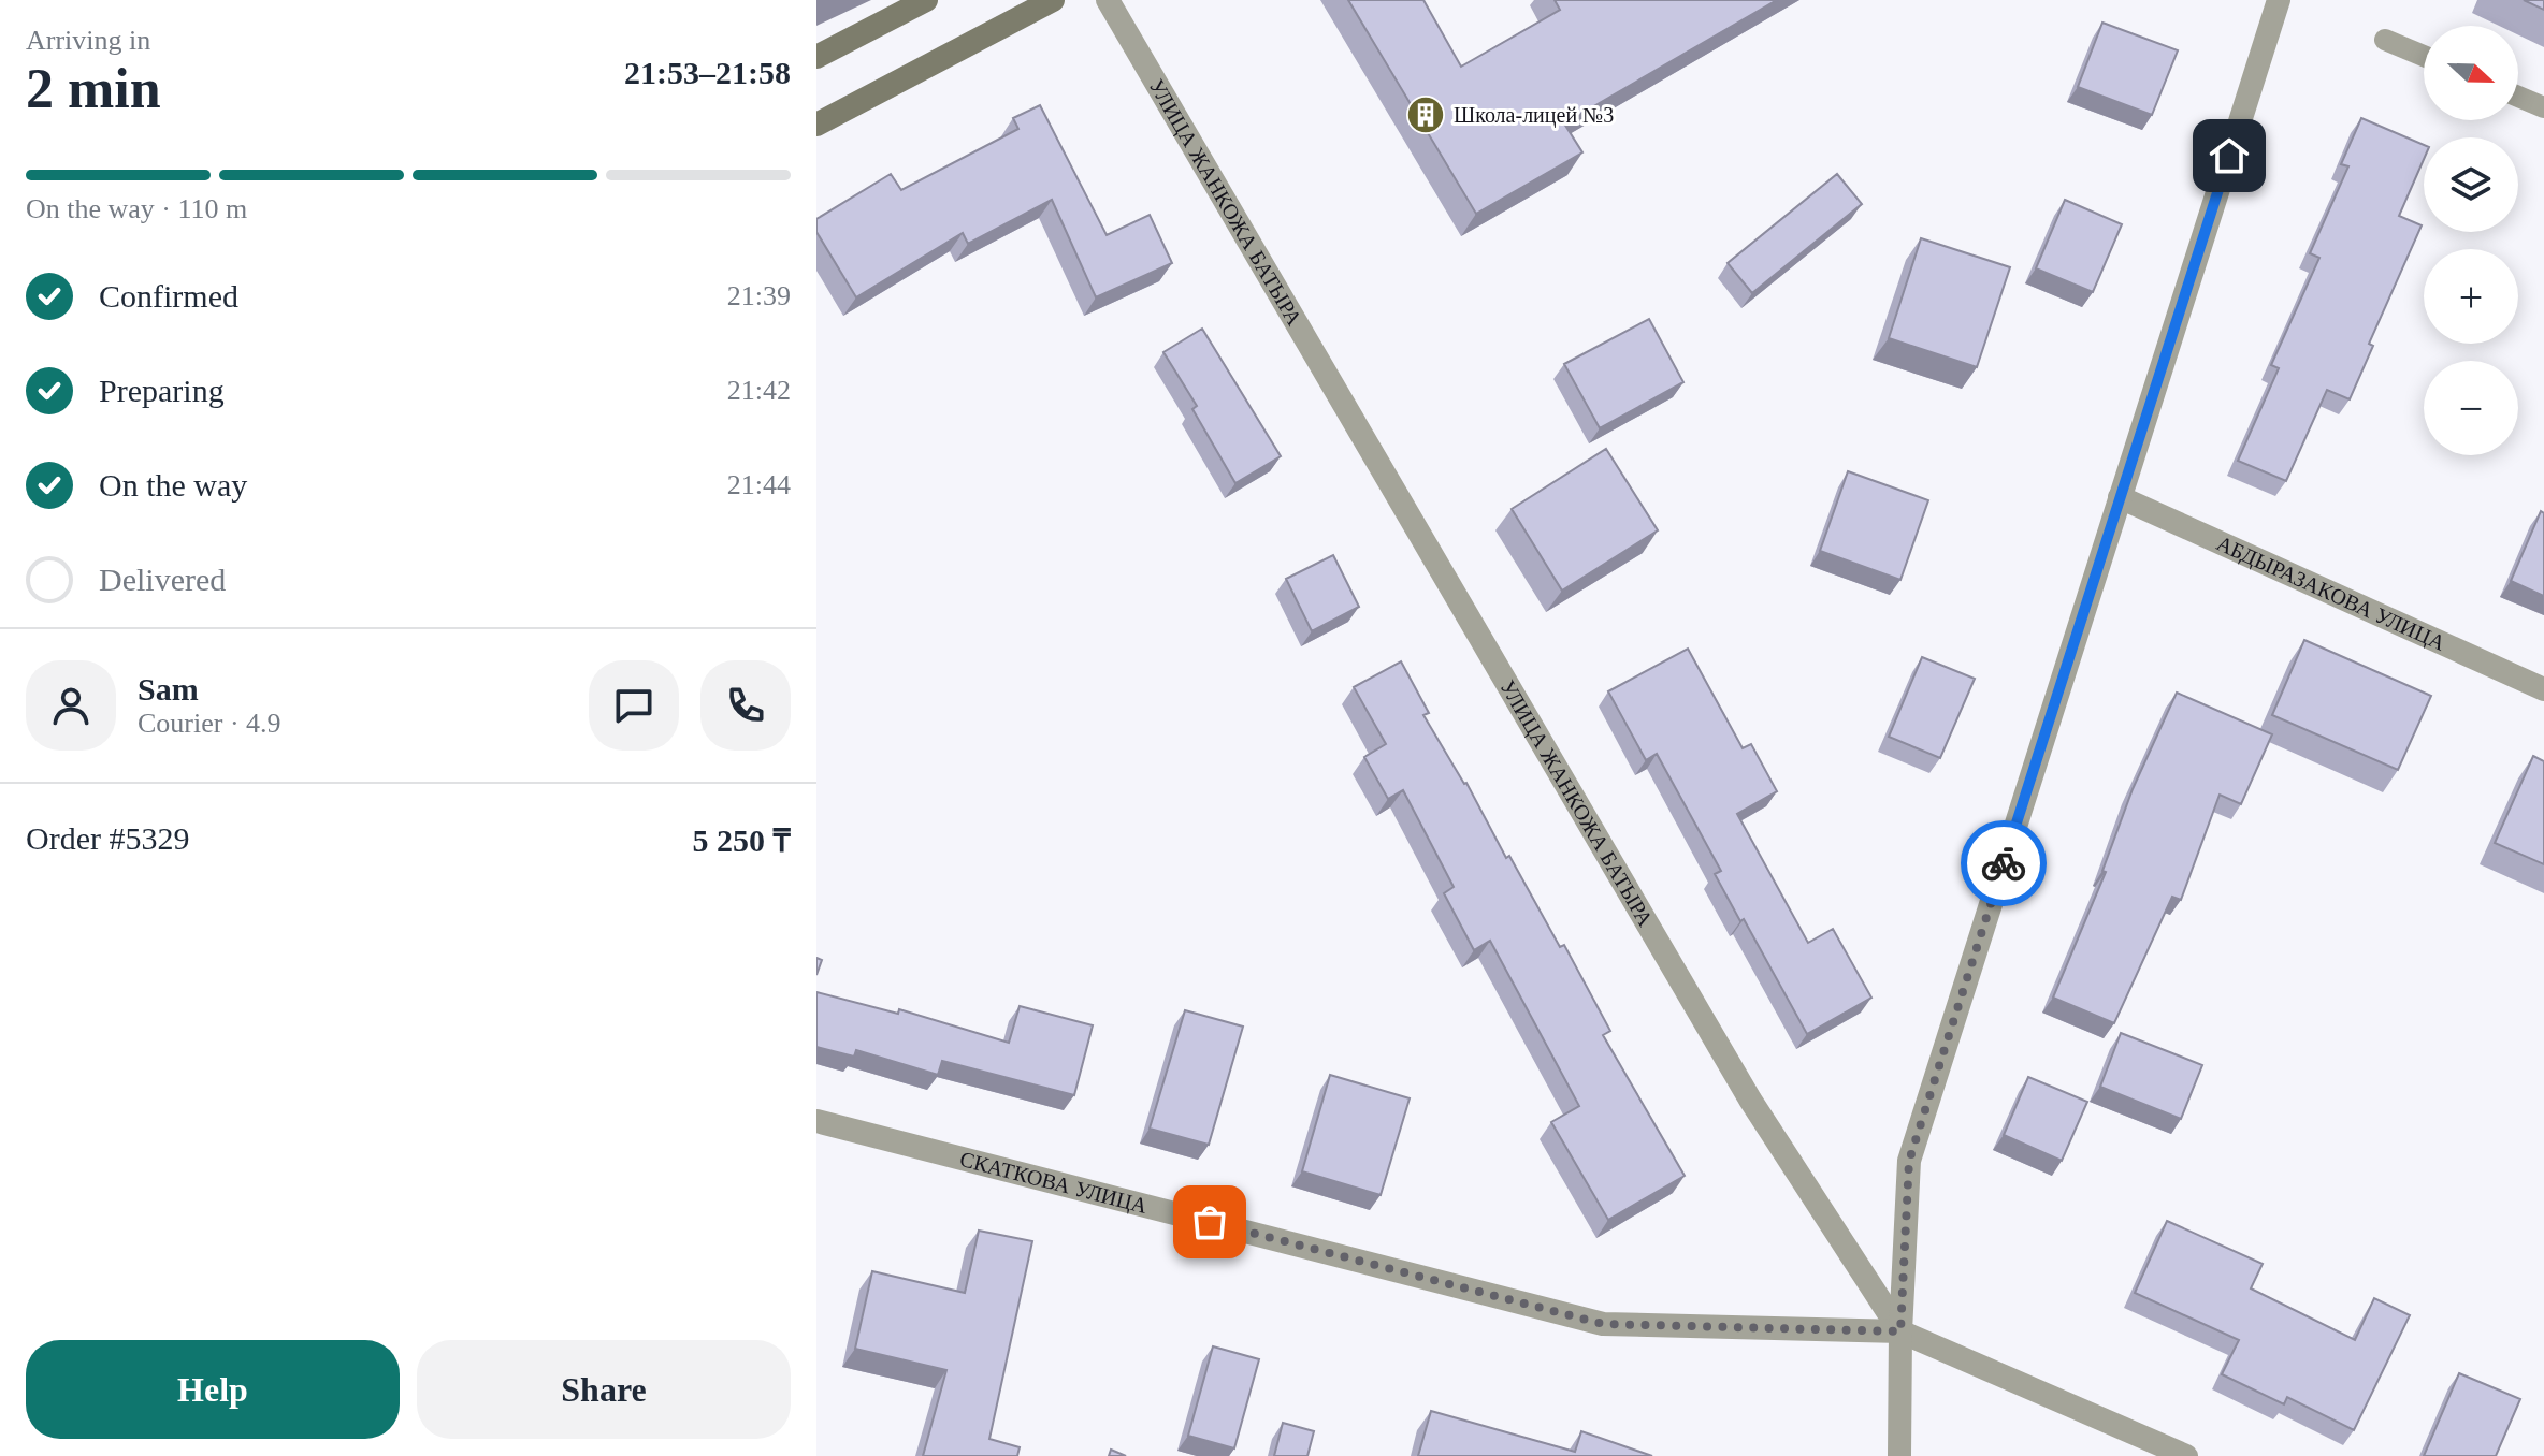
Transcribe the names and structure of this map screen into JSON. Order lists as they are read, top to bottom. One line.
{"streets":{"street":["УЛИЦА ЖАНКОЖА БАТЫРА","АБДЫРАЗАКОВА УЛИЦА","СКАТКОВА УЛИЦА"]},"crossings":[["УЛИЦА ЖАНКОЖА БАТЫРА","СКАТКОВА УЛИЦА"]],"places":{"building":["Школа-лицей №3"]},"north":"right","page":{"heading":["2 min","Arriving in","21:53–21:58"],"panel":["Sam","Courier · 4.9","Order #5329","5 250 ₸"],"map_buttons":["+","−"],"bar":"On the way · 110 m","list":[["Confirmed","21:39"],["Preparing","21:42"],["On the way","21:44"],"Delivered"],"buttons":["Help","Share"]}}
